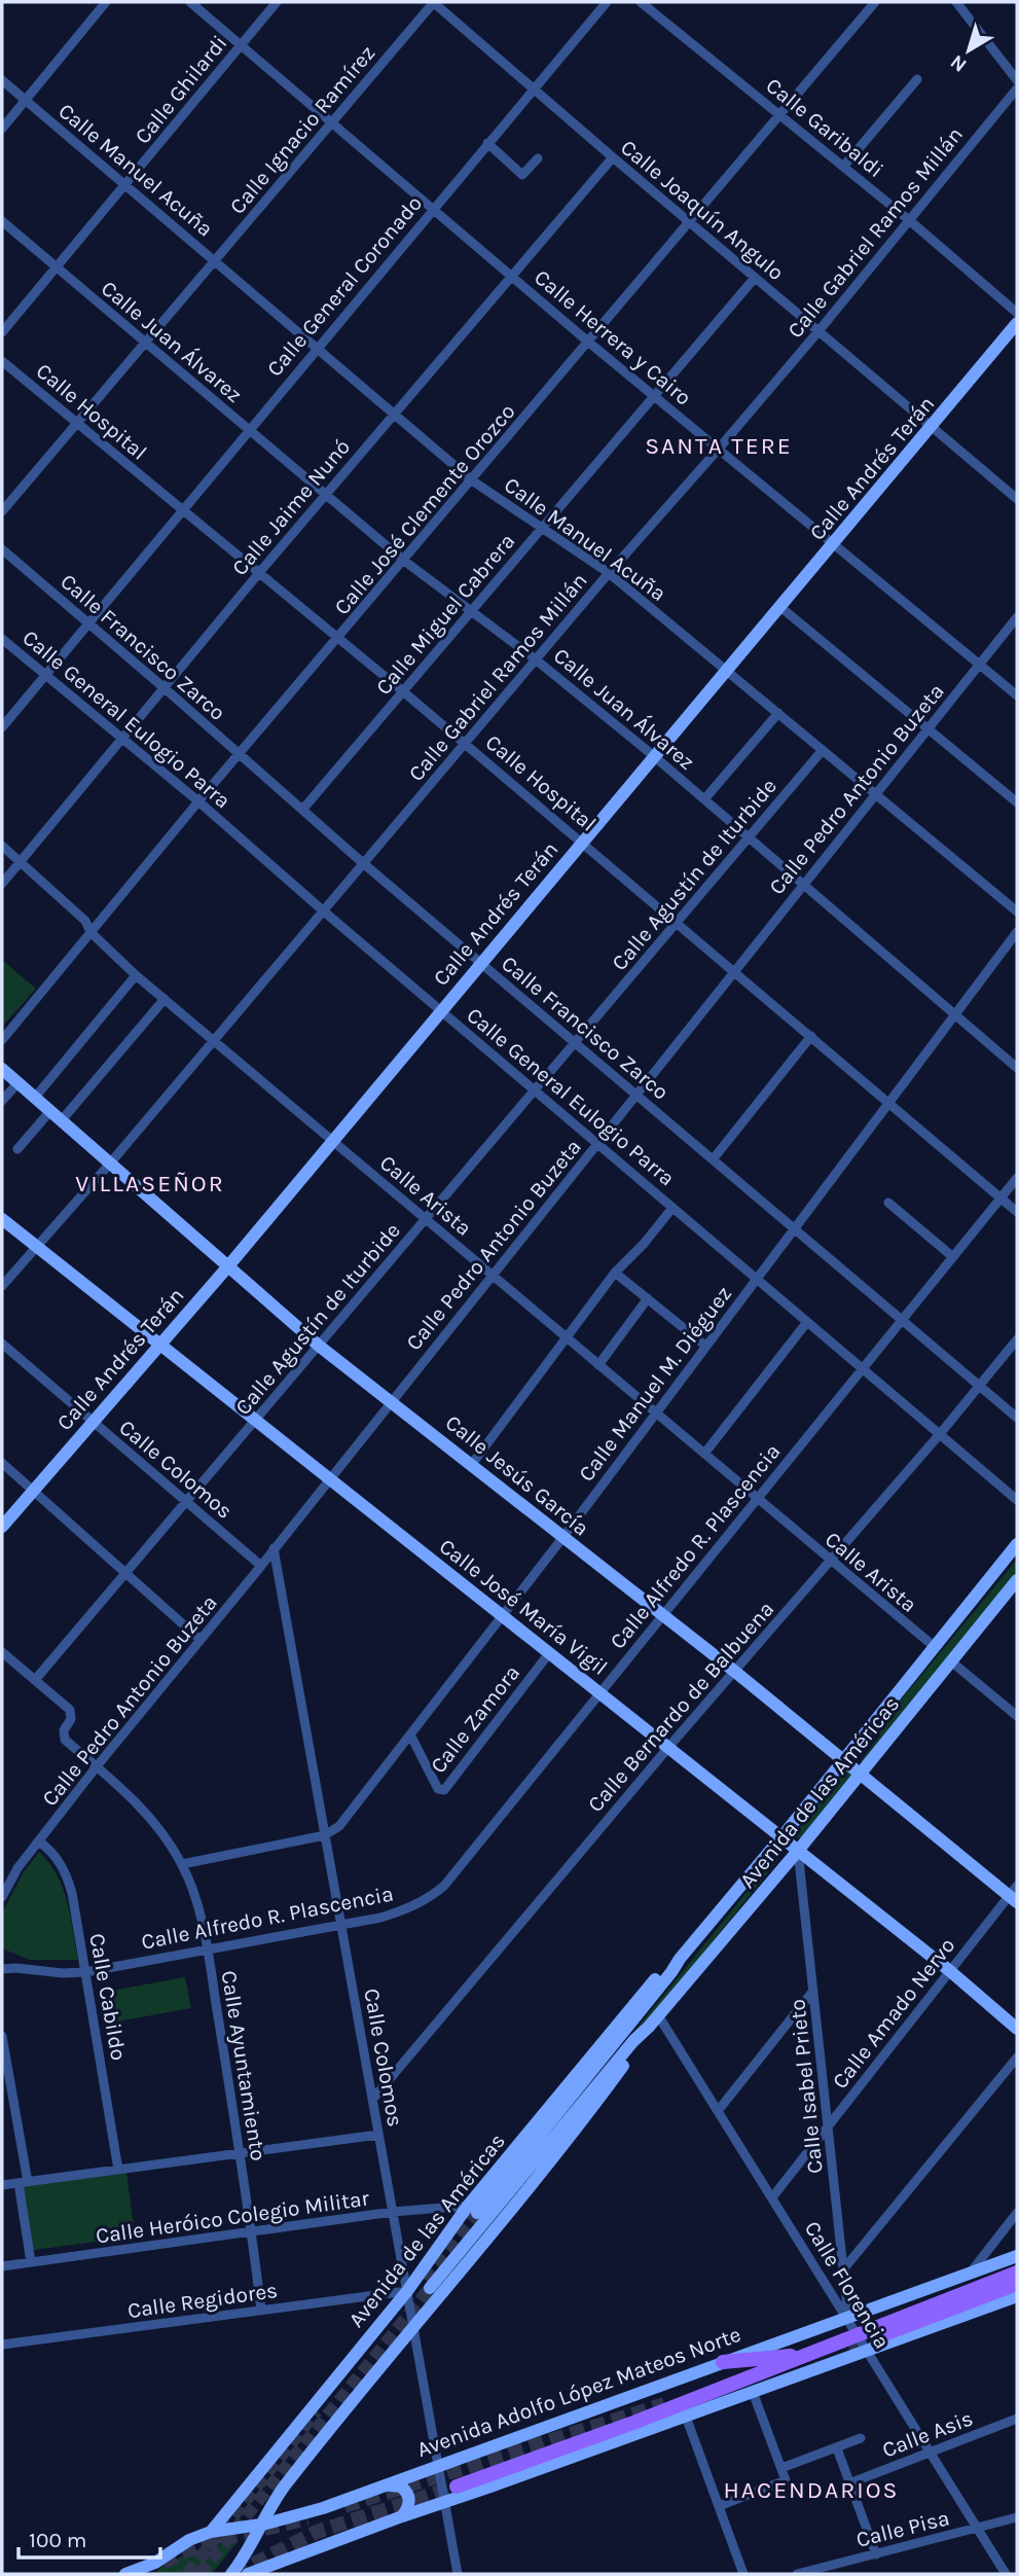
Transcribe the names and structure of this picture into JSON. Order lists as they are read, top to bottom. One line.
{"streets":{"main road":["Calle Andrés Terán","Calle Jesús García","Calle José María Vigil","Avenida de las Américas","Avenida Adolfo López Mateos Norte"],"street":["Calle Ghilardi","Calle Garibaldi","Calle Ignacio Ramírez","Calle Manuel Acuña","Calle Joaquín Angulo","Calle Gabriel Ramos Millán","Calle General Coronado","Calle Herrera y Cairo","Calle Juan Álvarez","Calle Hospital","Calle Jaime Nunó","Calle José Clemente Orozco","Calle Miguel Cabrera","Calle Francisco Zarco","Calle General Eulogio Parra","Calle Pedro Antonio Buzeta","Calle Agustín de Iturbide","Calle Arista","Calle Manuel M. Diéguez","Calle Colomos","Calle Alfredo R. Plascencia","Calle Bernardo de Balbuena","Calle Zamora","Calle Cabildo","Calle Amado Nervo","Calle Ayuntamiento","Calle Isabel Prieto","Calle Heróico Colegio Militar","Calle Florencia","Calle Regidores","Calle Asis","Calle Pisa"]},"crossings":[["Calle Ghilardi","Calle Manuel Acuña"],["Calle Ghilardi","Calle Herrera y Cairo"],["Calle Ghilardi","Calle Juan Álvarez"],["Calle Garibaldi","Calle Gabriel Ramos Millán"],["Calle Garibaldi","Calle José Clemente Orozco"],["Calle Ignacio Ramírez","Calle Manuel Acuña"],["Calle Ignacio Ramírez","Calle Joaquín Angulo"],["Calle Ignacio Ramírez","Calle Herrera y Cairo"],["Calle Ignacio Ramírez","Calle Juan Álvarez"],["Calle Ignacio Ramírez","Calle Hospital"],["Calle Manuel Acuña","Calle Gabriel Ramos Millán"],["Calle Manuel Acuña","Calle General Coronado"],["Calle Manuel Acuña","Calle Andrés Terán"],["Calle Manuel Acuña","Calle Jaime Nunó"],["Calle Manuel Acuña","Calle José Clemente Orozco"],["Calle Manuel Acuña","Calle Miguel Cabrera"],["Calle Manuel Acuña","Calle Pedro Antonio Buzeta"],["Calle Manuel Acuña","Calle Agustín de Iturbide"],["Calle Joaquín Angulo","Calle Gabriel Ramos Millán"],["Calle Joaquín Angulo","Calle General Coronado"],["Calle Joaquín Angulo","Calle Andrés Terán"],["Calle Joaquín Angulo","Calle Jaime Nunó"],["Calle Joaquín Angulo","Calle José Clemente Orozco"],["Calle Joaquín Angulo","Calle Miguel Cabrera"],["Calle Gabriel Ramos Millán","Calle Herrera y Cairo"],["Calle Gabriel Ramos Millán","Calle Juan Álvarez"],["Calle Gabriel Ramos Millán","Calle Hospital"],["Calle Gabriel Ramos Millán","Calle Francisco Zarco"],["Calle Gabriel Ramos Millán","Calle General Eulogio Parra"],["Calle Gabriel Ramos Millán","Calle Arista"],["Calle Gabriel Ramos Millán","Calle Jesús García"],["Calle Gabriel Ramos Millán","Calle José María Vigil"],["Calle General Coronado","Calle Herrera y Cairo"],["Calle General Coronado","Calle Juan Álvarez"],["Calle General Coronado","Calle Hospital"],["Calle General Coronado","Calle Francisco Zarco"],["Calle General Coronado","Calle General Eulogio Parra"],["Calle Herrera y Cairo","Calle Andrés Terán"],["Calle Herrera y Cairo","Calle Jaime Nunó"],["Calle Herrera y Cairo","Calle José Clemente Orozco"],["Calle Herrera y Cairo","Calle Miguel Cabrera"],["Calle Herrera y Cairo","Calle Pedro Antonio Buzeta"],["Calle Juan Álvarez","Calle Andrés Terán"],["Calle Juan Álvarez","Calle Jaime Nunó"],["Calle Juan Álvarez","Calle José Clemente Orozco"],["Calle Juan Álvarez","Calle Miguel Cabrera"],["Calle Juan Álvarez","Calle Pedro Antonio Buzeta"],["Calle Juan Álvarez","Calle Agustín de Iturbide"],["Calle Juan Álvarez","Calle Manuel M. Diéguez"],["Calle Hospital","Calle Andrés Terán"],["Calle Hospital","Calle Jaime Nunó"],["Calle Hospital","Calle José Clemente Orozco"],["Calle Hospital","Calle Miguel Cabrera"],["Calle Hospital","Calle Pedro Antonio Buzeta"],["Calle Hospital","Calle Agustín de Iturbide"],["Calle Hospital","Calle Manuel M. Diéguez"],["Calle Hospital","Calle Alfredo R. Plascencia"],["Calle Andrés Terán","Calle Francisco Zarco"],["Calle Andrés Terán","Calle General Eulogio Parra"],["Calle Andrés Terán","Calle Arista"],["Calle Andrés Terán","Calle Colomos"],["Calle Andrés Terán","Calle Jesús García"],["Calle Andrés Terán","Calle José María Vigil"],["Calle Jaime Nunó","Calle Francisco Zarco"],["Calle Jaime Nunó","Calle General Eulogio Parra"],["Calle Jaime Nunó","Calle Arista"],["Calle José Clemente Orozco","Calle Francisco Zarco"],["Calle José Clemente Orozco","Calle General Eulogio Parra"],["Calle José Clemente Orozco","Calle Arista"],["Calle Miguel Cabrera","Calle Francisco Zarco"],["Calle Francisco Zarco","Calle Pedro Antonio Buzeta"],["Calle Francisco Zarco","Calle Agustín de Iturbide"],["Calle Francisco Zarco","Calle Manuel M. Diéguez"],["Calle Francisco Zarco","Calle Alfredo R. Plascencia"],["Calle Francisco Zarco","Calle Bernardo de Balbuena"],["Calle General Eulogio Parra","Calle Pedro Antonio Buzeta"],["Calle General Eulogio Parra","Calle Agustín de Iturbide"],["Calle General Eulogio Parra","Calle Manuel M. Diéguez"],["Calle General Eulogio Parra","Calle Alfredo R. Plascencia"],["Calle General Eulogio Parra","Calle Bernardo de Balbuena"],["Calle Pedro Antonio Buzeta","Calle Arista"],["Calle Pedro Antonio Buzeta","Calle Colomos"],["Calle Pedro Antonio Buzeta","Calle Jesús García"],["Calle Pedro Antonio Buzeta","Calle José María Vigil"],["Calle Pedro Antonio Buzeta","Calle Cabildo"],["Calle Pedro Antonio Buzeta","Calle Ayuntamiento"],["Calle Agustín de Iturbide","Calle Arista"],["Calle Agustín de Iturbide","Calle Colomos"],["Calle Agustín de Iturbide","Calle Jesús García"],["Calle Agustín de Iturbide","Calle José María Vigil"],["Calle Agustín de Iturbide","Calle Ayuntamiento"],["Calle Arista","Calle Manuel M. Diéguez"],["Calle Arista","Calle Alfredo R. Plascencia"],["Calle Arista","Calle Bernardo de Balbuena"],["Calle Arista","Avenida de las Américas"],["Calle Manuel M. Diéguez","Calle Colomos"],["Calle Manuel M. Diéguez","Calle Jesús García"],["Calle Manuel M. Diéguez","Calle José María Vigil"],["Calle Manuel M. Diéguez","Calle Zamora"],["Calle Colomos","Calle Alfredo R. Plascencia"],["Calle Colomos","Calle Bernardo de Balbuena"],["Calle Colomos","Avenida de las Américas"],["Calle Colomos","Calle Heróico Colegio Militar"],["Calle Colomos","Calle Regidores"],["Calle Colomos","Avenida Adolfo López Mateos Norte"],["Calle Jesús García","Calle Alfredo R. Plascencia"],["Calle Jesús García","Calle Bernardo de Balbuena"],["Calle Jesús García","Avenida de las Américas"],["Calle Jesús García","Calle Amado Nervo"],["Calle Alfredo R. Plascencia","Calle José María Vigil"],["Calle Alfredo R. Plascencia","Calle Cabildo"],["Calle Alfredo R. Plascencia","Calle Ayuntamiento"],["Calle José María Vigil","Calle Bernardo de Balbuena"],["Calle José María Vigil","Calle Zamora"],["Calle José María Vigil","Avenida de las Américas"],["Calle José María Vigil","Calle Amado Nervo"],["Calle José María Vigil","Calle Isabel Prieto"],["Avenida de las Américas","Calle Isabel Prieto"],["Avenida de las Américas","Calle Heróico Colegio Militar"],["Avenida de las Américas","Calle Florencia"],["Avenida de las Américas","Calle Regidores"],["Avenida de las Américas","Avenida Adolfo López Mateos Norte"],["Calle Amado Nervo","Calle Isabel Prieto"],["Calle Amado Nervo","Calle Florencia"],["Calle Ayuntamiento","Calle Heróico Colegio Militar"],["Calle Ayuntamiento","Calle Regidores"],["Calle Isabel Prieto","Calle Florencia"],["Calle Isabel Prieto","Avenida Adolfo López Mateos Norte"],["Calle Florencia","Avenida Adolfo López Mateos Norte"],["Calle Florencia","Calle Asis"],["Calle Florencia","Calle Pisa"]],"districts":["SANTA TERE","VILLASEÑOR","HACENDARIOS"],"scale_bar":"100 m","north":"bottom left"}
